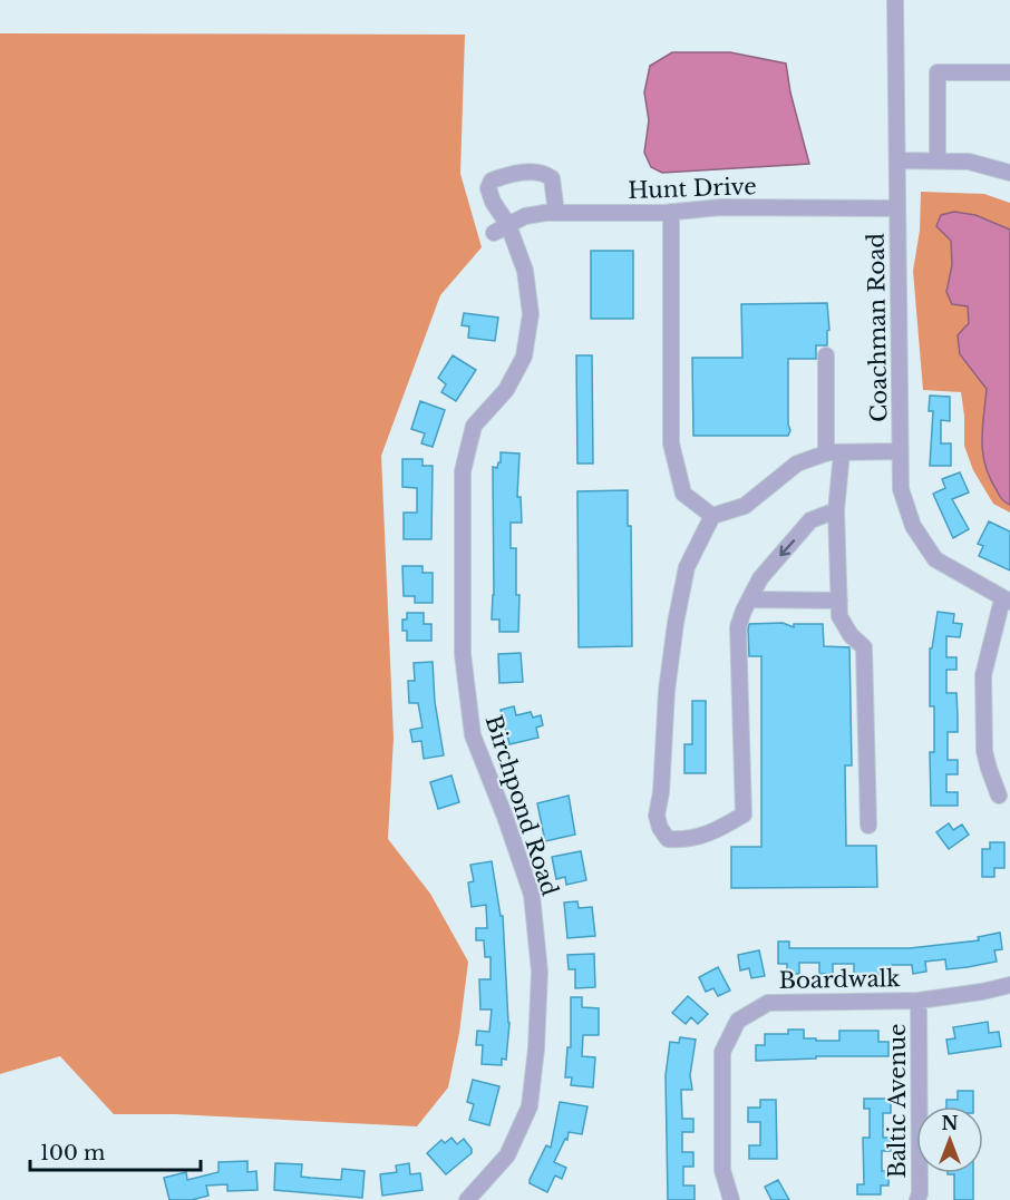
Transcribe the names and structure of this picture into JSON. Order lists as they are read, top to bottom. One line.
{"streets":{"street":["Hunt Drive","Coachman Road","Birchpond Road","Boardwalk","Baltic Avenue"]},"crossings":[["Hunt Drive","Coachman Road"],["Hunt Drive","Birchpond Road"],["Boardwalk","Baltic Avenue"]],"scale_bar":"100 m","north":"top"}
